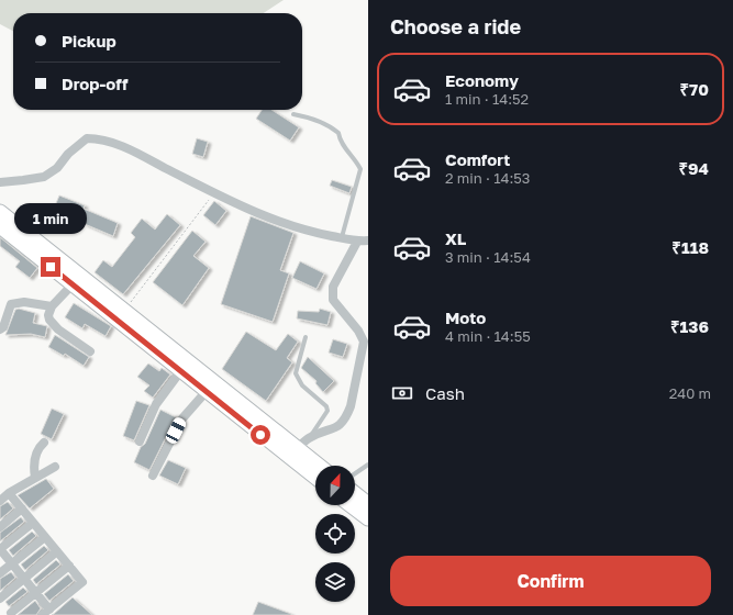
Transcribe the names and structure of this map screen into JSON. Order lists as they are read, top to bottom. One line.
{"north":"top","page":{"heading":"Choose a ride","banner":["Pickup","Drop-off"],"list":[{"name":"Economy","note":"1 min · 14:52","value":"₹70"},{"name":"Comfort","note":"2 min · 14:53","value":"₹94"},{"name":"XL","note":"3 min · 14:54","value":"₹118"},{"name":"Moto","note":"4 min · 14:55","value":"₹136"}],"bubble":"1 min","pay":["Cash","240 m"],"buttons":"Confirm"}}
